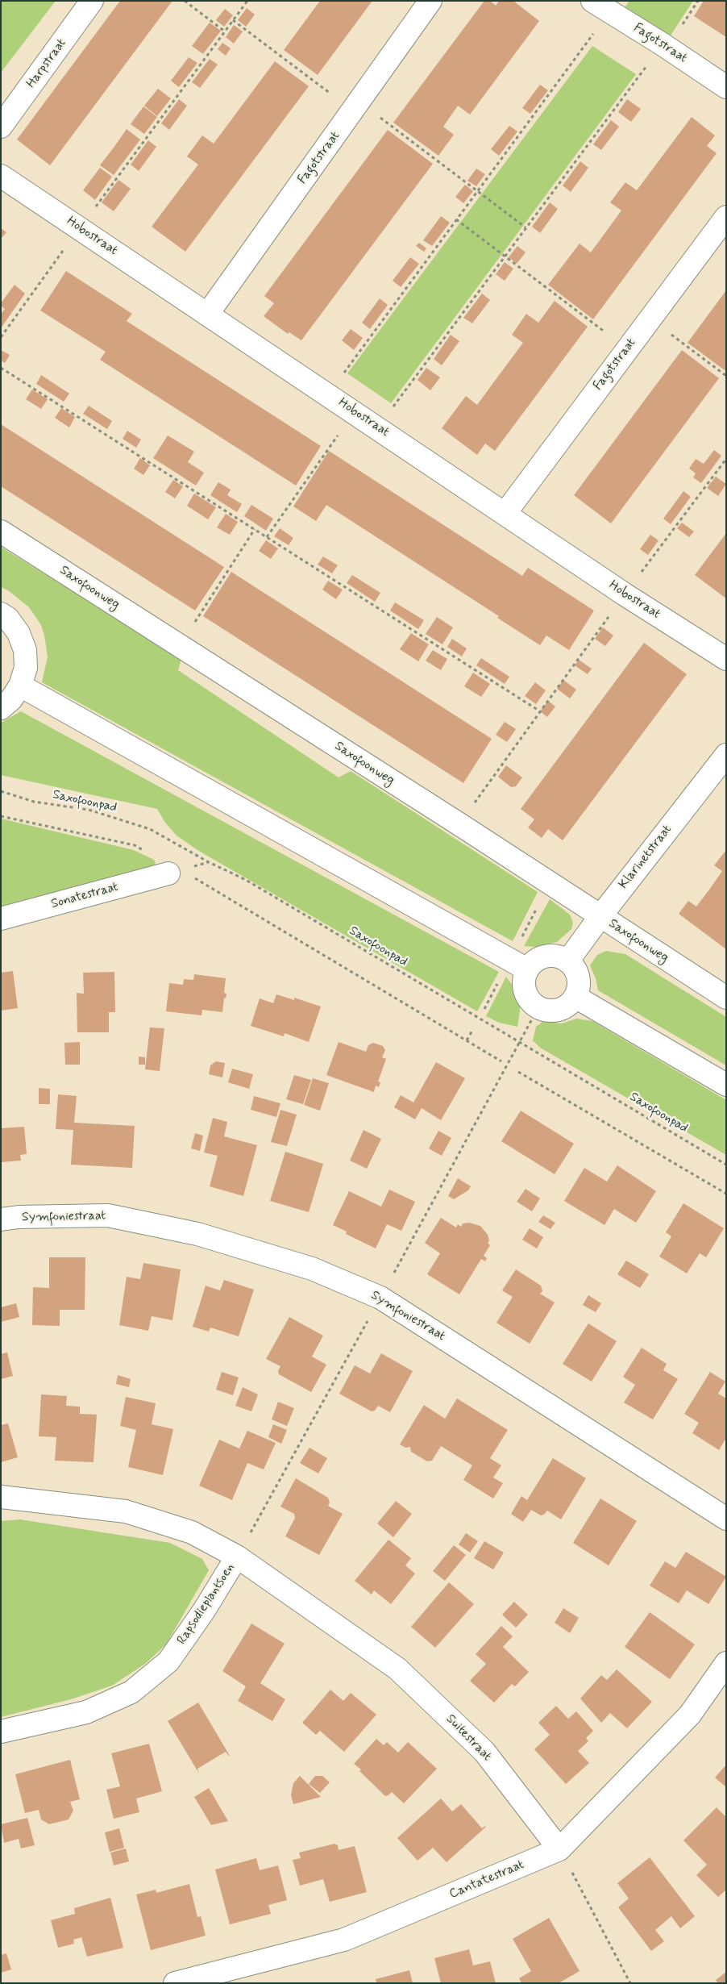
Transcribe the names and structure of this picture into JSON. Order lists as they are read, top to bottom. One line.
{"streets":{"street":["Fagotstraat","Harpstraat","Hobostraat","Saxofoonweg","Klarinetstraat","Sonatestraat","Symfoniestraat","Rapsodieplantsoen","Suitestraat","Cantatestraat"],"path":["Saxofoonpad"]},"crossings":[["Fagotstraat","Hobostraat"],["Saxofoonweg","Klarinetstraat"],["Rapsodieplantsoen","Suitestraat"],["Suitestraat","Cantatestraat"]]}
